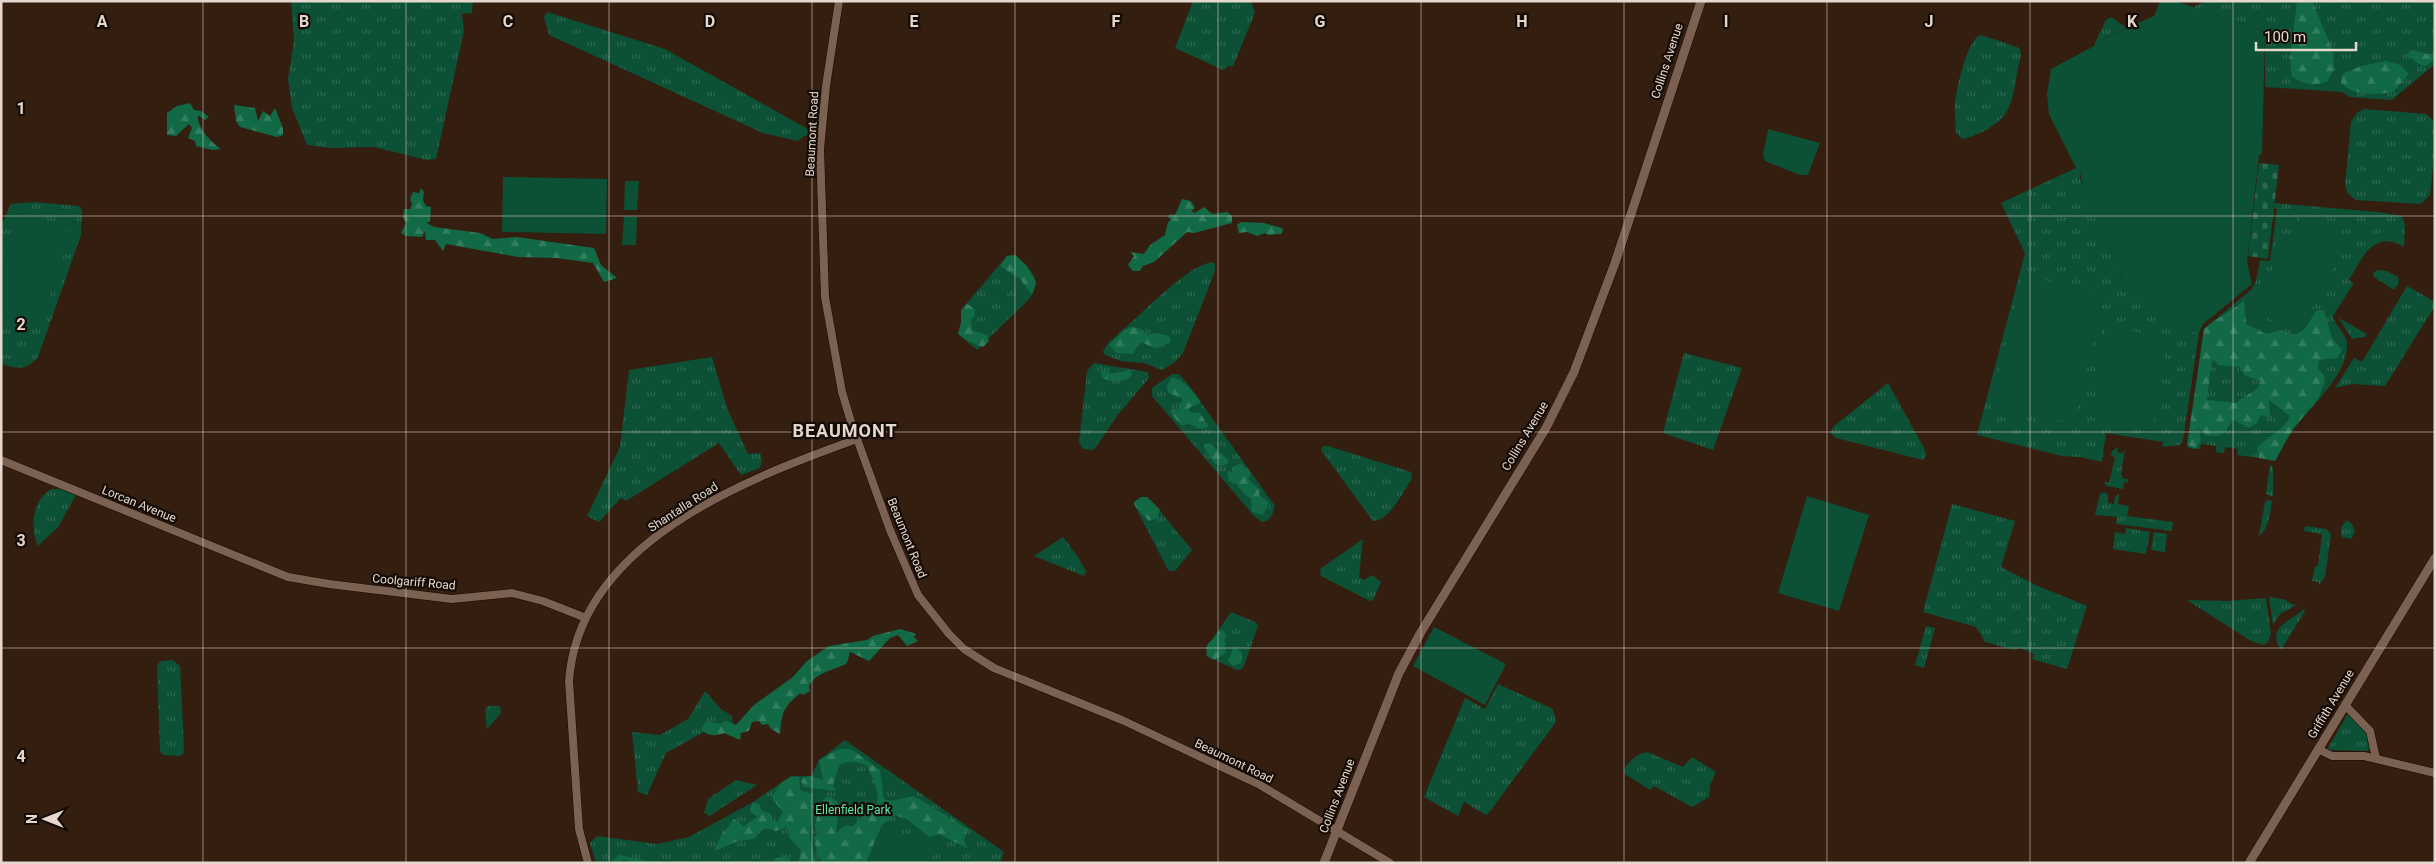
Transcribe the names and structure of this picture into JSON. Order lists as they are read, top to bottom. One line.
{"streets":{"main road":["Collins Avenue","Griffith Avenue"],"street":["Beaumont Road","Lorcan Avenue","Shantalla Road","Coolgariff Road"]},"crossings":[["Collins Avenue","Beaumont Road"],["Beaumont Road","Shantalla Road"],["Lorcan Avenue","Coolgariff Road"],["Shantalla Road","Coolgariff Road"]],"districts":["BEAUMONT"],"parks":["Ellenfield Park"],"scale_bar":"100 m","north":"left","grid":{"columns":["A","B","C","D","E","F","G","H","I","J","K"],"rows":["1","2","3","4"]}}
